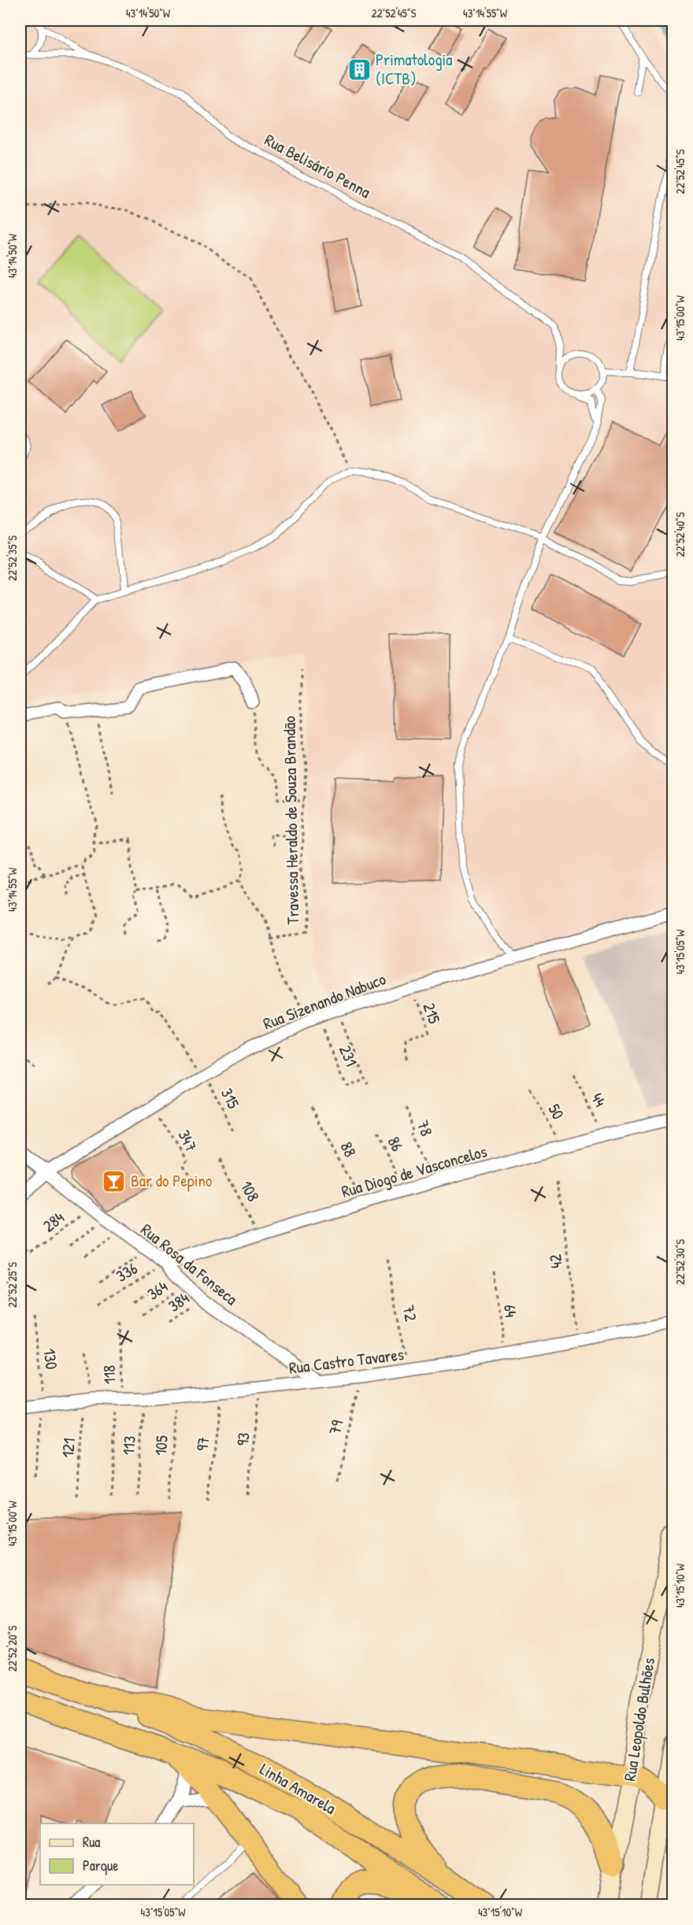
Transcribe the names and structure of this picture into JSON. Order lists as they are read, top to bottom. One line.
{"streets":{"highway":["Linha Amarela"],"main road":["Rua Leopoldo Bulhões"],"street":["Rua Sizenando Nabuco","Rua Diogo de Vasconcelos","Rua Rosa da Fonseca","Rua Castro Tavares"],"lane":["Rua Belisário Penna"],"path":["Travessa Heraldo de Souza Brandão","215","231","315","44","50","78","347","86","88","108","284","42","336","364","384","64","72","130","118","79","93","97","113","105","121"]},"crossings":[["Rua Sizenando Nabuco","215"],["Rua Sizenando Nabuco","231"],["Rua Sizenando Nabuco","315"],["Rua Sizenando Nabuco","347"],["Rua Sizenando Nabuco","Rua Rosa da Fonseca"],["44","Rua Diogo de Vasconcelos"],["50","Rua Diogo de Vasconcelos"],["78","Rua Diogo de Vasconcelos"],["86","Rua Diogo de Vasconcelos"],["88","Rua Diogo de Vasconcelos"],["Rua Diogo de Vasconcelos","108"],["Rua Diogo de Vasconcelos","Rua Rosa da Fonseca"],["Rua Diogo de Vasconcelos","336"],["284","Rua Rosa da Fonseca"],["42","Rua Castro Tavares"],["Rua Rosa da Fonseca","336"],["Rua Rosa da Fonseca","364"],["Rua Rosa da Fonseca","384"],["Rua Rosa da Fonseca","Rua Castro Tavares"],["64","Rua Castro Tavares"],["72","Rua Castro Tavares"],["130","Rua Castro Tavares"],["Rua Castro Tavares","118"],["Rua Castro Tavares","79"],["Rua Castro Tavares","93"],["Rua Castro Tavares","97"],["Rua Castro Tavares","113"],["Rua Castro Tavares","105"],["Rua Castro Tavares","121"]],"places":{"building":["Primatologia (ICTB)"],"bar":["Bar do Pepino"]},"legend":["Rua","Parque"],"coordinates":["43°14'50\"W","22°52'45\"S","43°14'55\"W","43°15'00\"W","22°52'40\"S","22°52'35\"S","43°15'05\"W","22°52'30\"S","22°52'25\"S","43°15'10\"W","22°52'20\"S"]}
